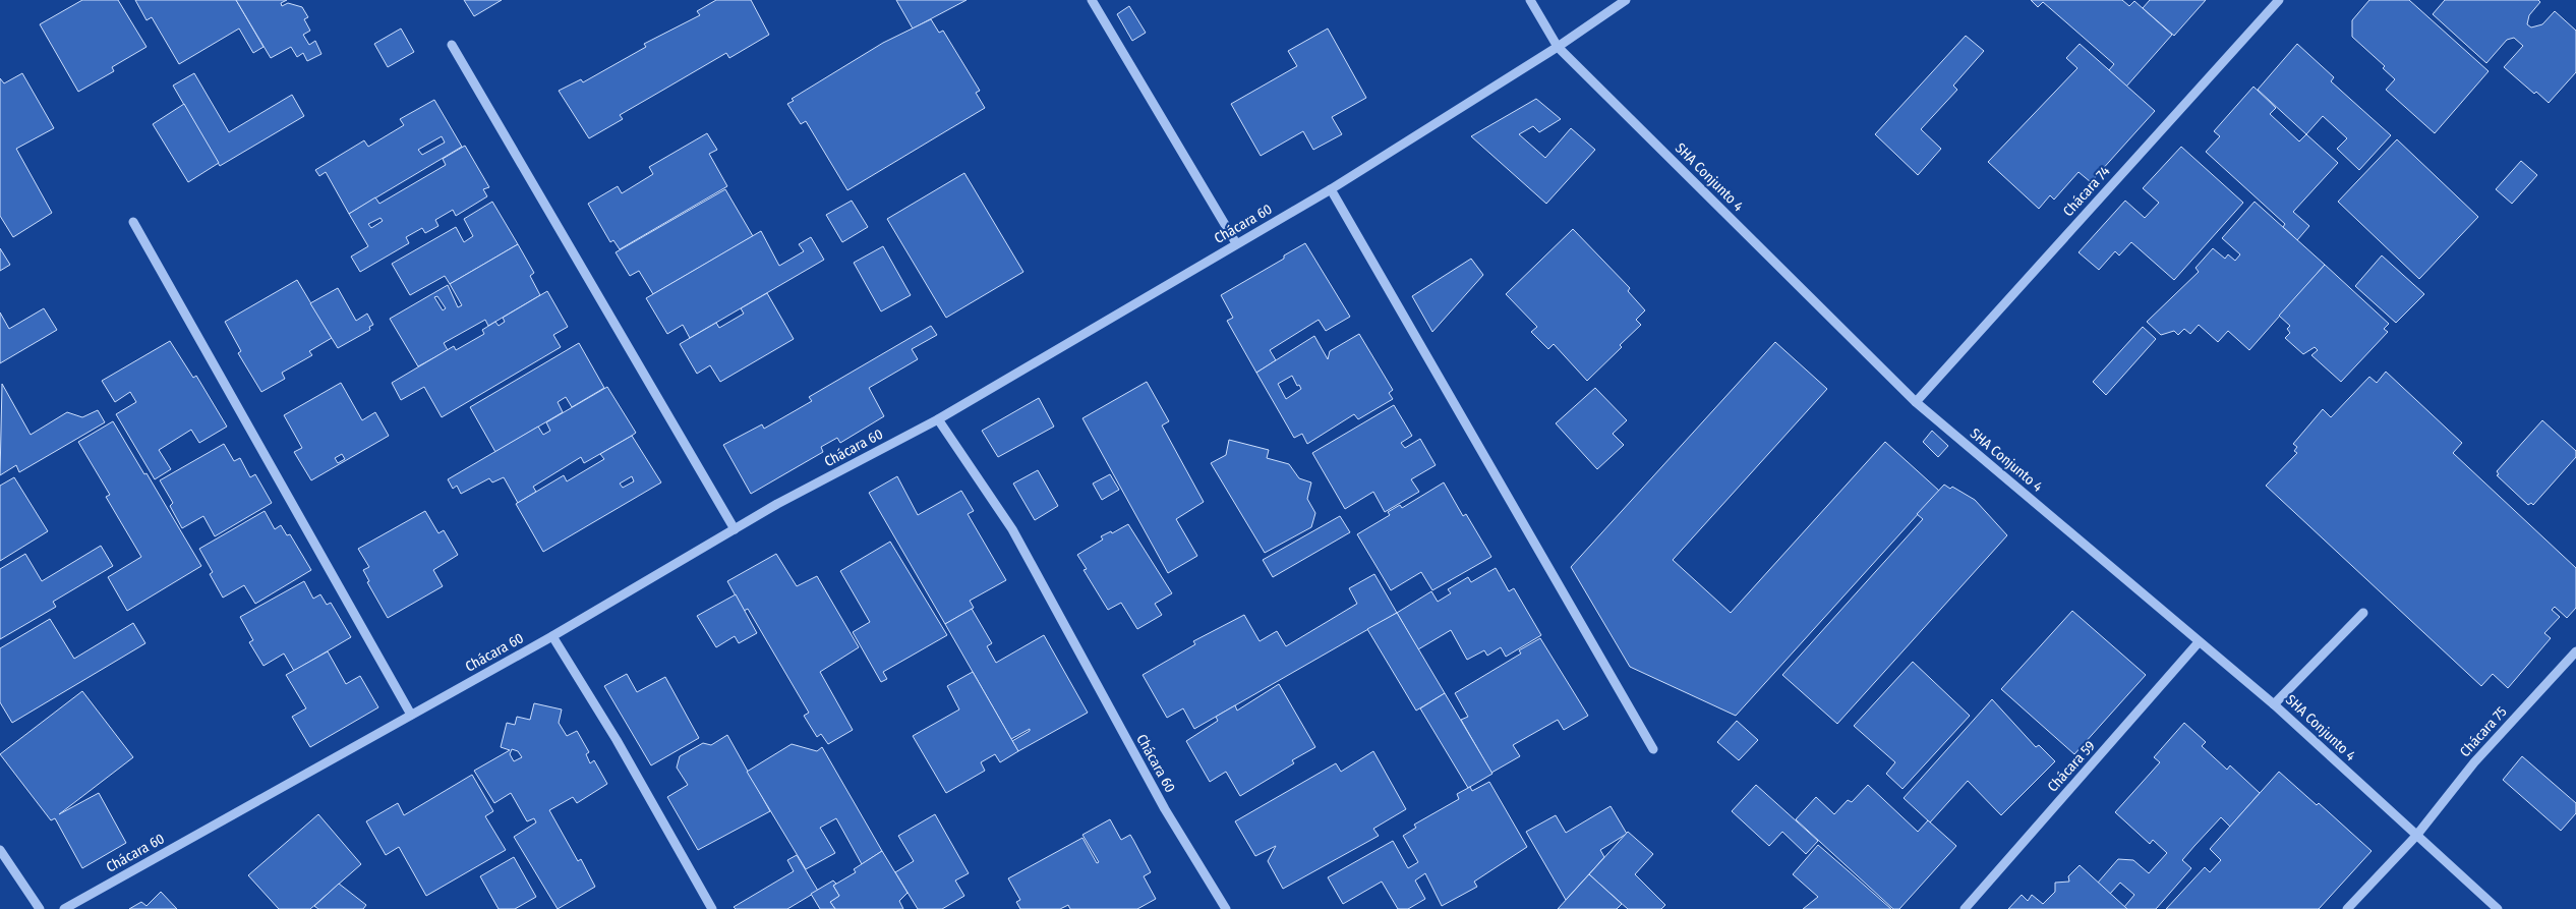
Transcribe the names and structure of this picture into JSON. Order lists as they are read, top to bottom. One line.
{"streets":{"street":["SHA Conjunto 4","Chácara 74","Chácara 60","Chácara 75","Chácara 59"]},"crossings":[["SHA Conjunto 4","Chácara 74"],["SHA Conjunto 4","Chácara 60"],["SHA Conjunto 4","Chácara 75"],["SHA Conjunto 4","Chácara 59"]]}
